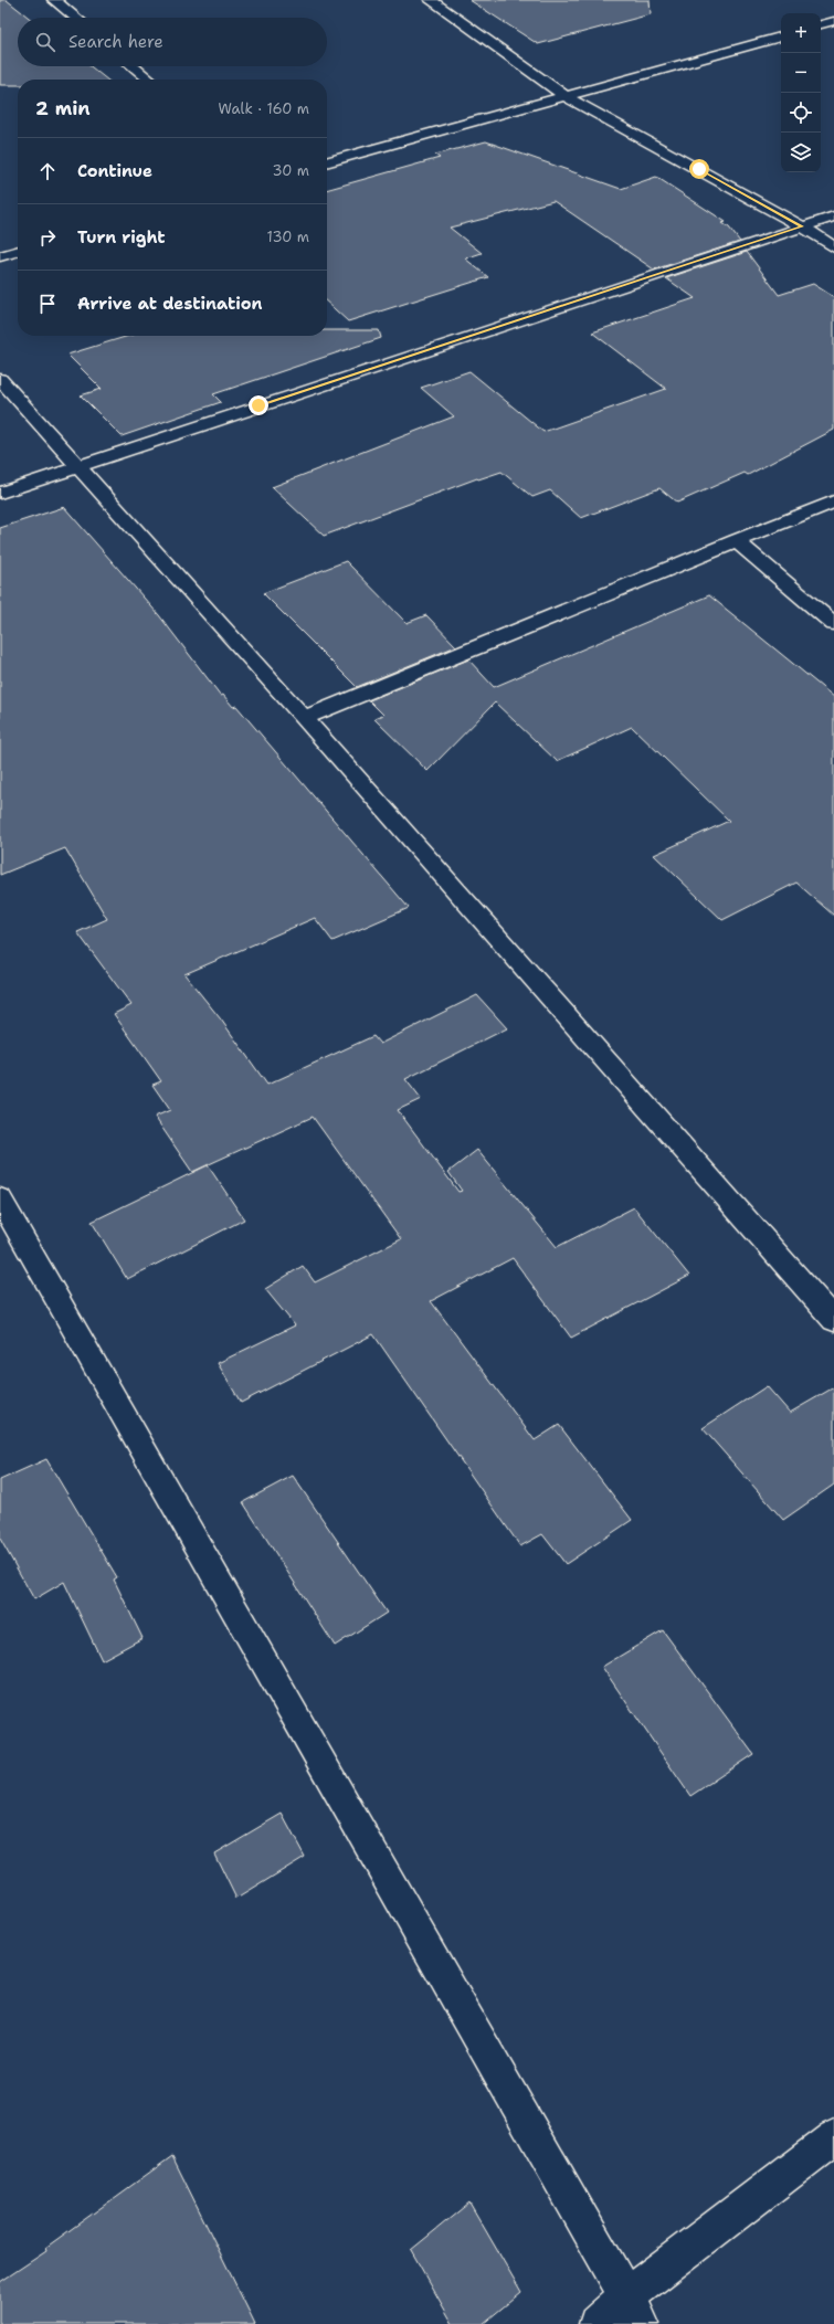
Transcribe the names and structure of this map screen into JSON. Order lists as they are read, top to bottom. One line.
{"page":{"map_buttons":["+","−"],"search":"Search here","heading":["2 min","Walk · 160 m"],"list":[["Continue","30 m"],["Turn right","130 m"],"Arrive at destination"]}}
